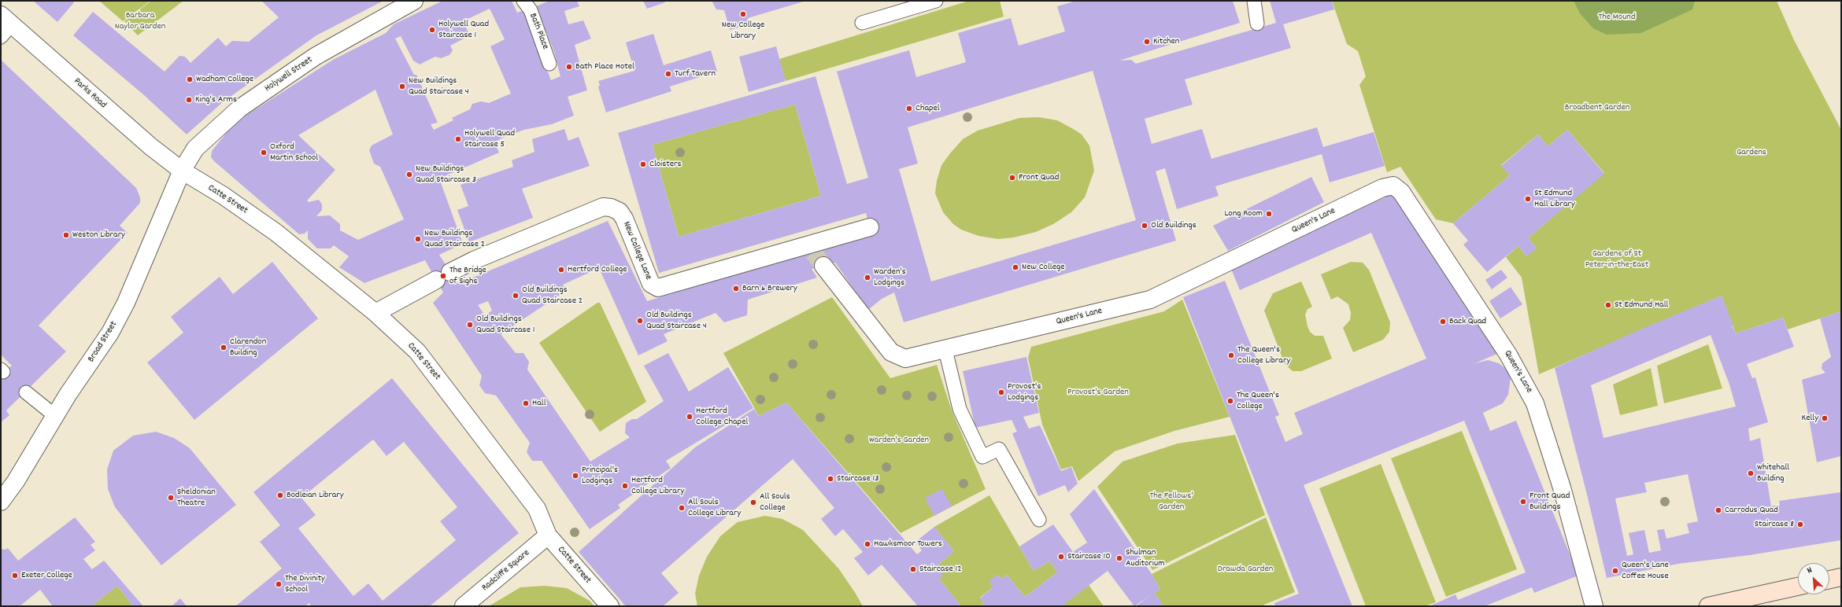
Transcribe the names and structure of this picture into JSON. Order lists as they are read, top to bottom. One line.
{"streets":{"street":["Holywell Street","Parks Road","Catte Street","Queen's Lane","New College Lane","Broad Street","Radcliffe Square"],"lane":["Bath Place"]},"crossings":[["Holywell Street","Parks Road"],["Holywell Street","Catte Street"],["Holywell Street","Broad Street"],["Parks Road","Catte Street"],["Parks Road","Broad Street"],["Catte Street","New College Lane"],["Catte Street","Broad Street"],["Catte Street","Radcliffe Square"]],"parks":["Barbara Naylor Garden","The Mound","Broadbent Garden","Gardens","Gardens of St Peter-in-the-East","Provost's Garden","Warden's Garden","The Fellows' Garden","Drawda Garden"],"places":["New College Library","Holywell Quad Staircase 1","Kitchen","Bath Place Hotel","Turf Tavern","Wadham College","New Buildings Quad Staircase 4","King's Arms","Chapel","Holywell Quad Staircase 5","Oxford Martin School","Cloisters","New Buildings Quad Staircase 3","Front Quad","St Edmund Hall Library","Long Room","Old Buildings","Weston Library","New Buildings Quad Staircase 2","New College","Hertford College","The Bridge of Sighs","Warden's Lodgings","Barn & Brewery","Old Buildings Quad Staircase 2","St Edmund Hall","Old Buildings Quad Staircase 4","Back Quad","Old Buildings Quad Staircase 1","Clarendon Building","The Queen's College Library","Provost's Lodgings","The Queen's College","Hall","Hertford College Chapel","Kelly","Whitehall Building","Principal's Lodgings","Staircase 13","Hertford College Library","Bodleian Library","Sheldonian Theatre","Front Quad Buildings","All Souls College","All Souls College Library","Carrodus Quad","Staircase 8","Hawksmoor Towers","Staircase 10","Shulman Auditorium","Staircase 12","Queen's Lane Coffee House","Exeter College","The Divinity School"],"north":"top left"}
